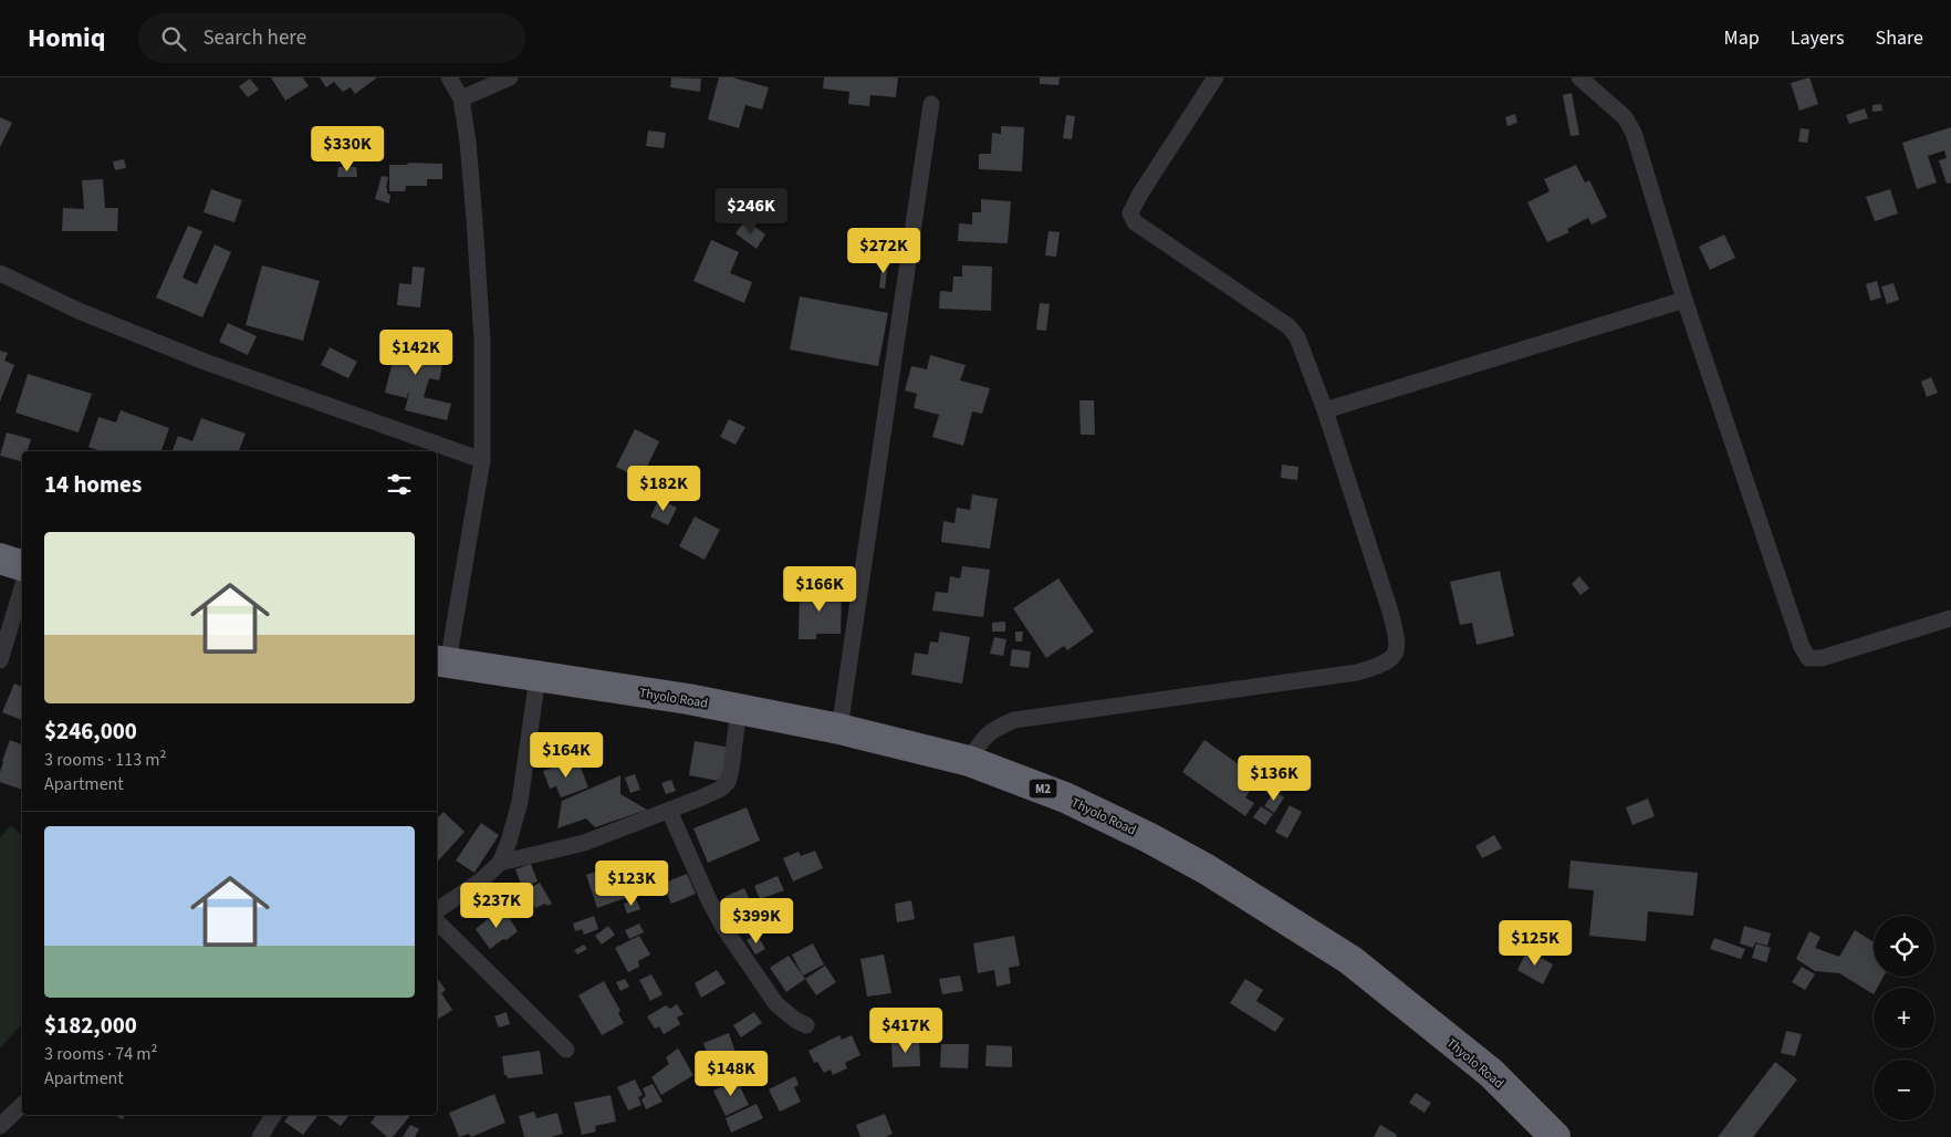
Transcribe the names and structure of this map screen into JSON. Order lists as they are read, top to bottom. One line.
{"streets":{"highway":["Thyolo Road","M2"]},"page":{"header":"Homiq","search":"Search here","nav":["Map","Layers","Share"],"price":["$330K","$246K","$272K","$142K","$182K","$166K","$164K","$136K","$123K","$237K","$399K","$125K","$417K","$148K"],"heading":"14 homes","list":[{"name":"$246,000","note":"3 rooms · 113 m² · Apartment"},{"name":"$182,000","note":"3 rooms · 74 m² · Apartment"}],"map_buttons":["+","−"]}}
